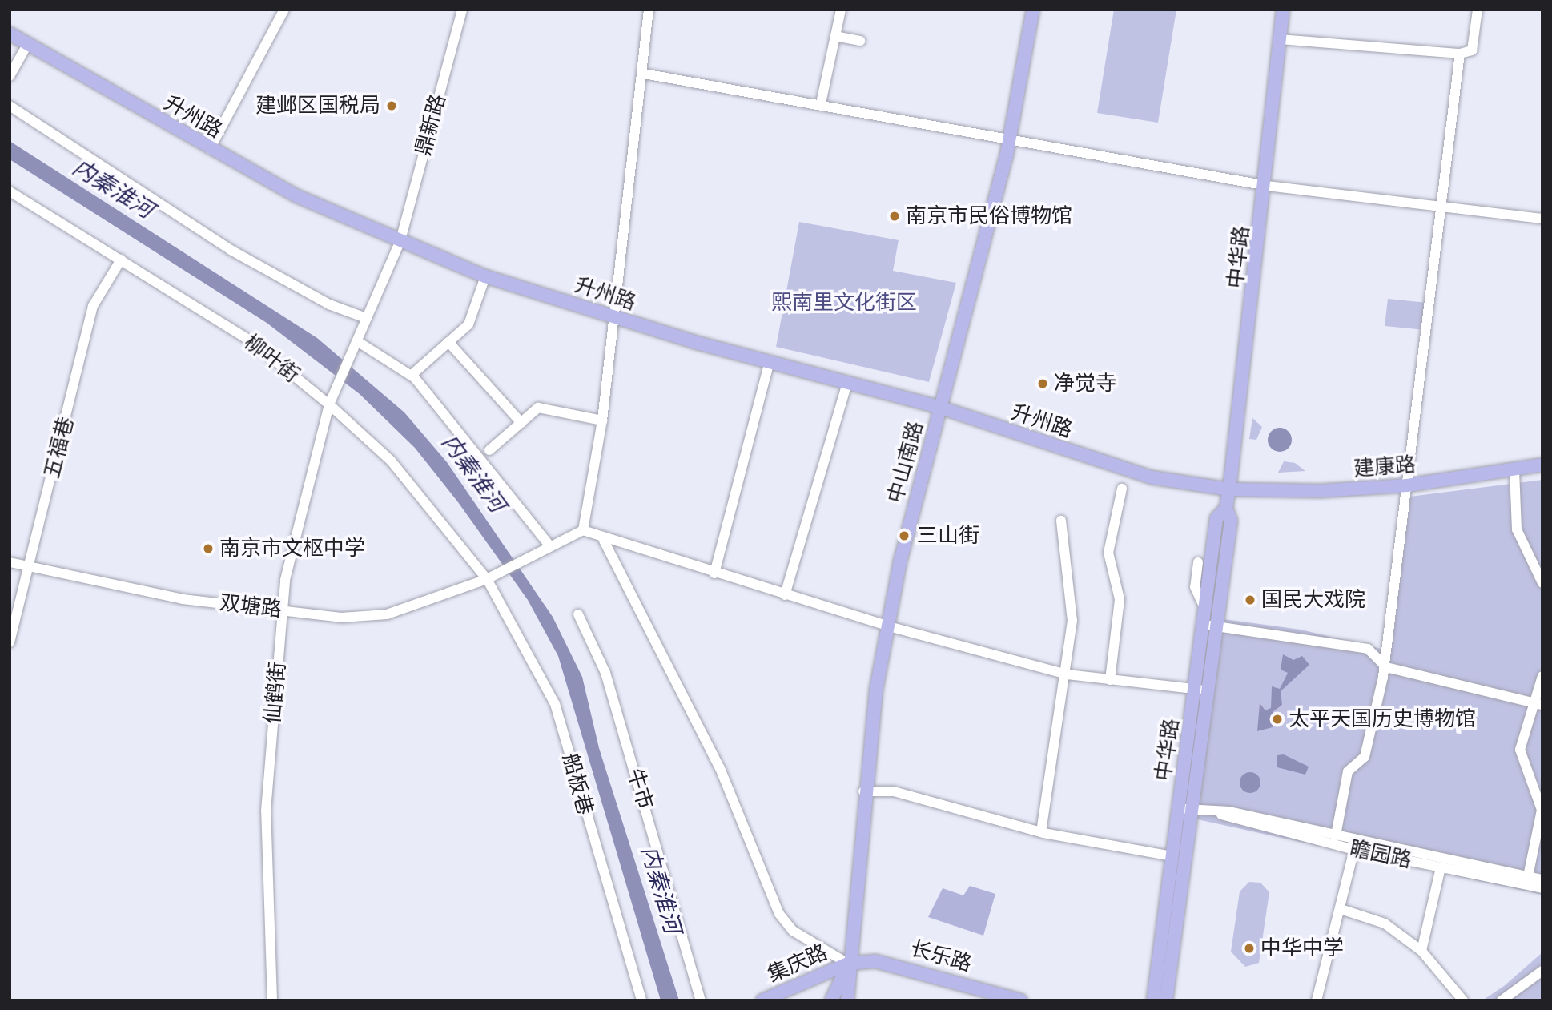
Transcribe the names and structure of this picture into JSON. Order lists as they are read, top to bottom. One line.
{"streets":{"main road":["升州路","中华路","中山南路","建康路","长乐路","集庆路"],"street":["鼎新路","柳叶街","五福巷","双塘路","仙鹤街","船板巷","牛市","瞻园路"]},"crossings":[["升州路","鼎新路"],["升州路","中华路"],["升州路","中山南路"],["升州路","建康路"],["中华路","建康路"],["中华路","瞻园路"],["柳叶街","五福巷"],["柳叶街","双塘路"],["柳叶街","仙鹤街"],["柳叶街","船板巷"],["五福巷","双塘路"],["中山南路","长乐路"],["中山南路","集庆路"],["双塘路","仙鹤街"],["双塘路","船板巷"],["长乐路","集庆路"]],"water":["内秦淮河"],"parks":["熙南里文化街区"],"places":["建邺区国税局","南京市民俗博物馆","净觉寺","三山街","南京市文枢中学","国民大戏院","太平天国历史博物馆","中华中学"]}
